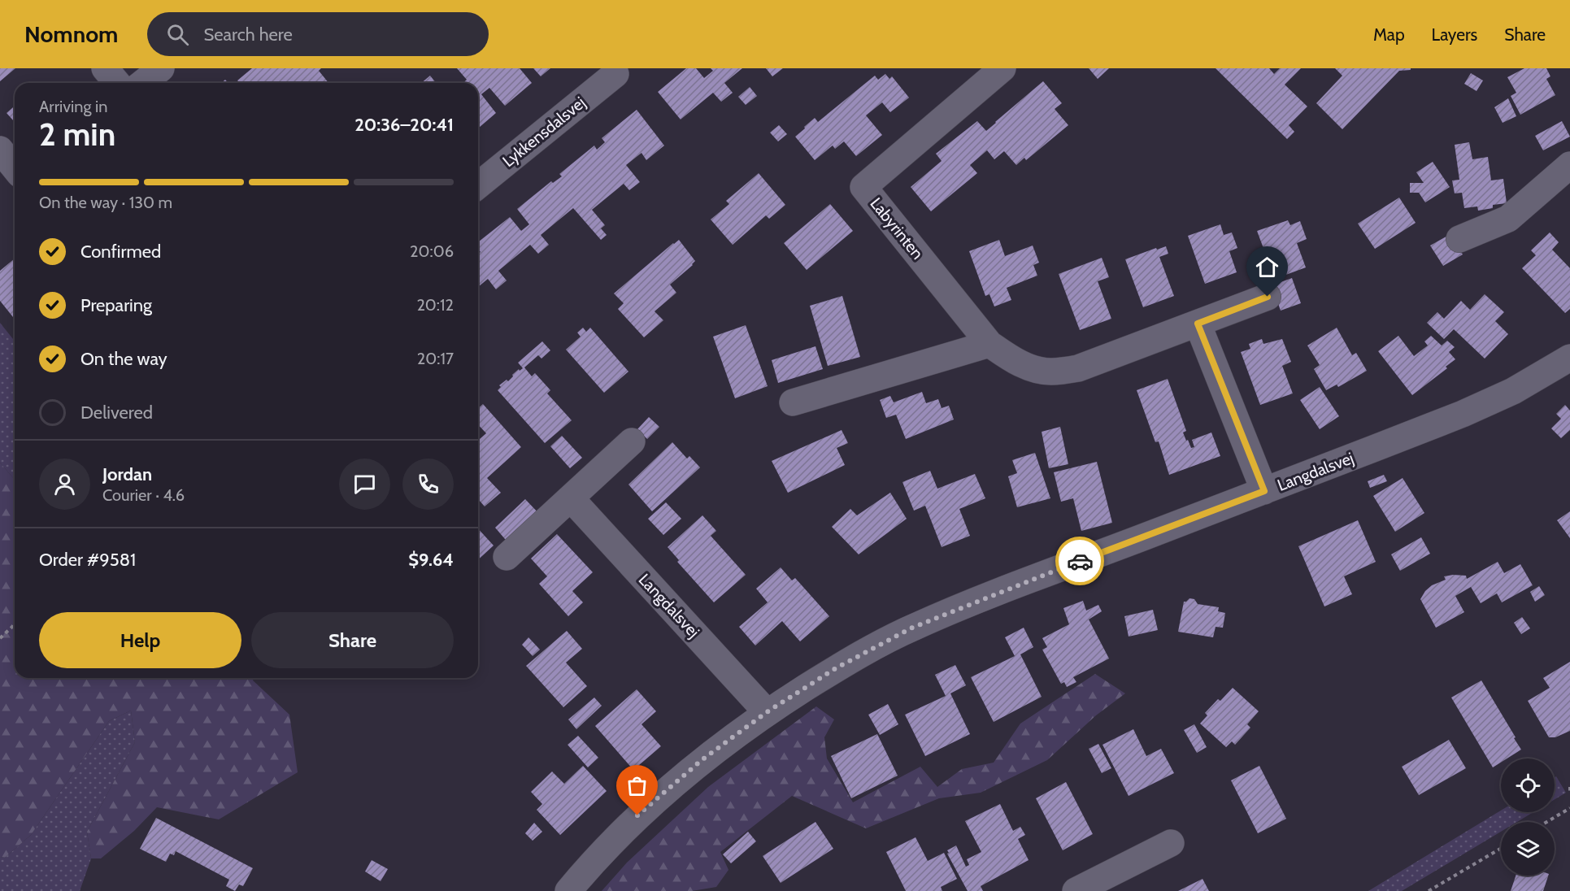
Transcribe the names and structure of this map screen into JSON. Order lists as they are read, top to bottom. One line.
{"streets":{"street":["Lykkensdalsvej","Labyrinten","Langdalsvej"]},"page":{"header":"Nomnom","search":"Search here","nav":["Map","Layers","Share"],"heading":["2 min","Arriving in","20:36–20:41"],"panel":["Jordan","Courier · 4.6","Order #9581","$9.64"],"bar":"On the way · 130 m","list":[["Confirmed","20:06"],["Preparing","20:12"],["On the way","20:17"],"Delivered"],"buttons":["Help","Share"]}}
